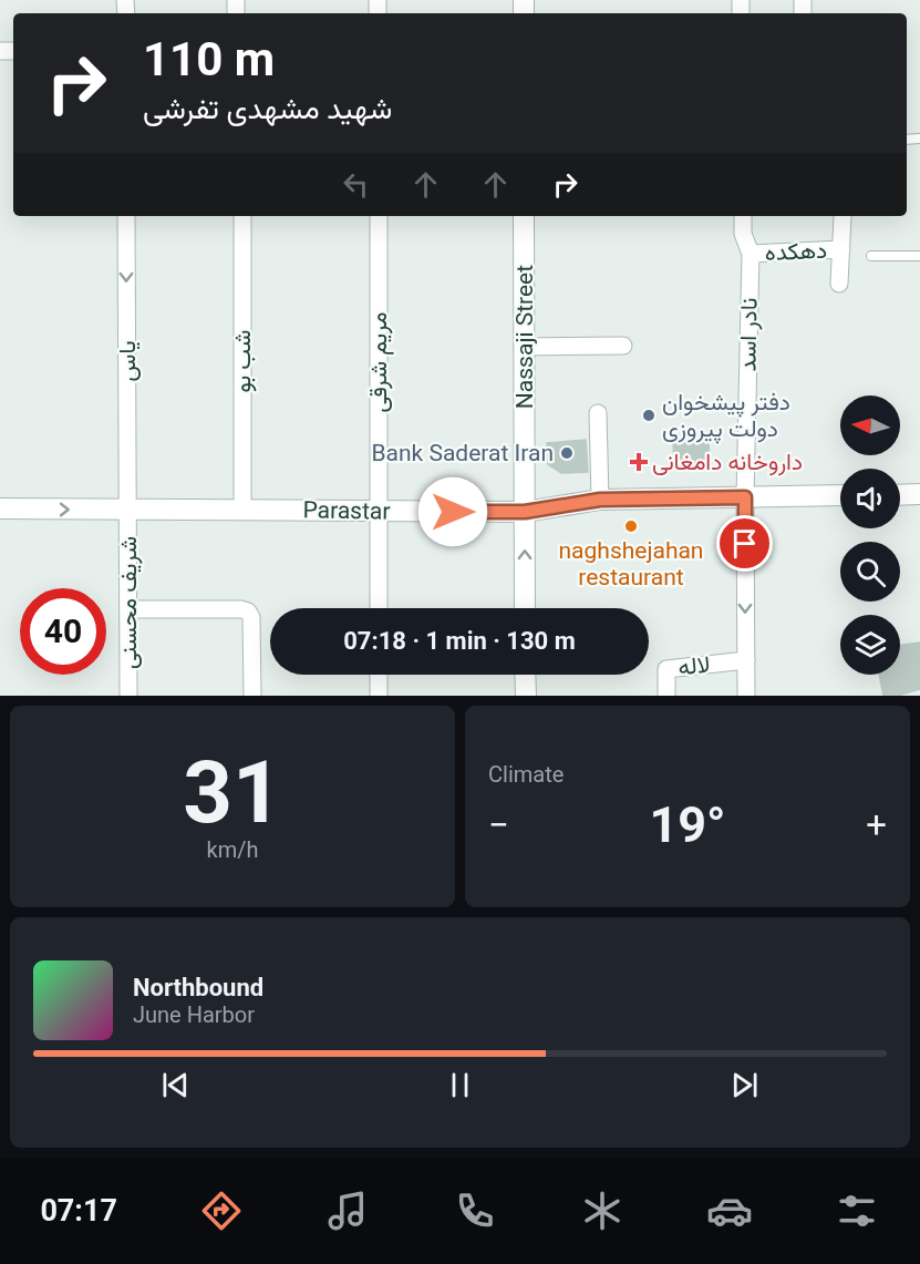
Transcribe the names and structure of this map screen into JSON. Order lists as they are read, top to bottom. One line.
{"streets":{"street":["دهکده","نادر اسد","Nassaji Street","یاس","شب بو","مریم شرقی","Parastar","شریف محسنی","لاله"]},"crossings":[["دهکده","نادر اسد"],["نادر اسد","Parastar"],["نادر اسد","لاله"],["Nassaji Street","Parastar"],["یاس","Parastar"],["یاس","شریف محسنی"],["شب بو","Parastar"],["مریم شرقی","Parastar"],["Parastar","شریف محسنی"]],"one_way":["یاس"],"places":{"other":["دفتر پیشخوان دولت پیروزی","Bank Saderat Iran","naghshejahan restaurant"],"health":["داروخانه دامغانی"]},"north":"left","page":{"turn":["110 m","شهید مشهدی تفرشی"],"limit":"40","trip":"07:18 · 1 min · 130 m","tile":[["31","km/h"],"Climate"],"heat":["−","19°","+"],"song":["Northbound","June Harbor"],"tabs":"07:17"}}
